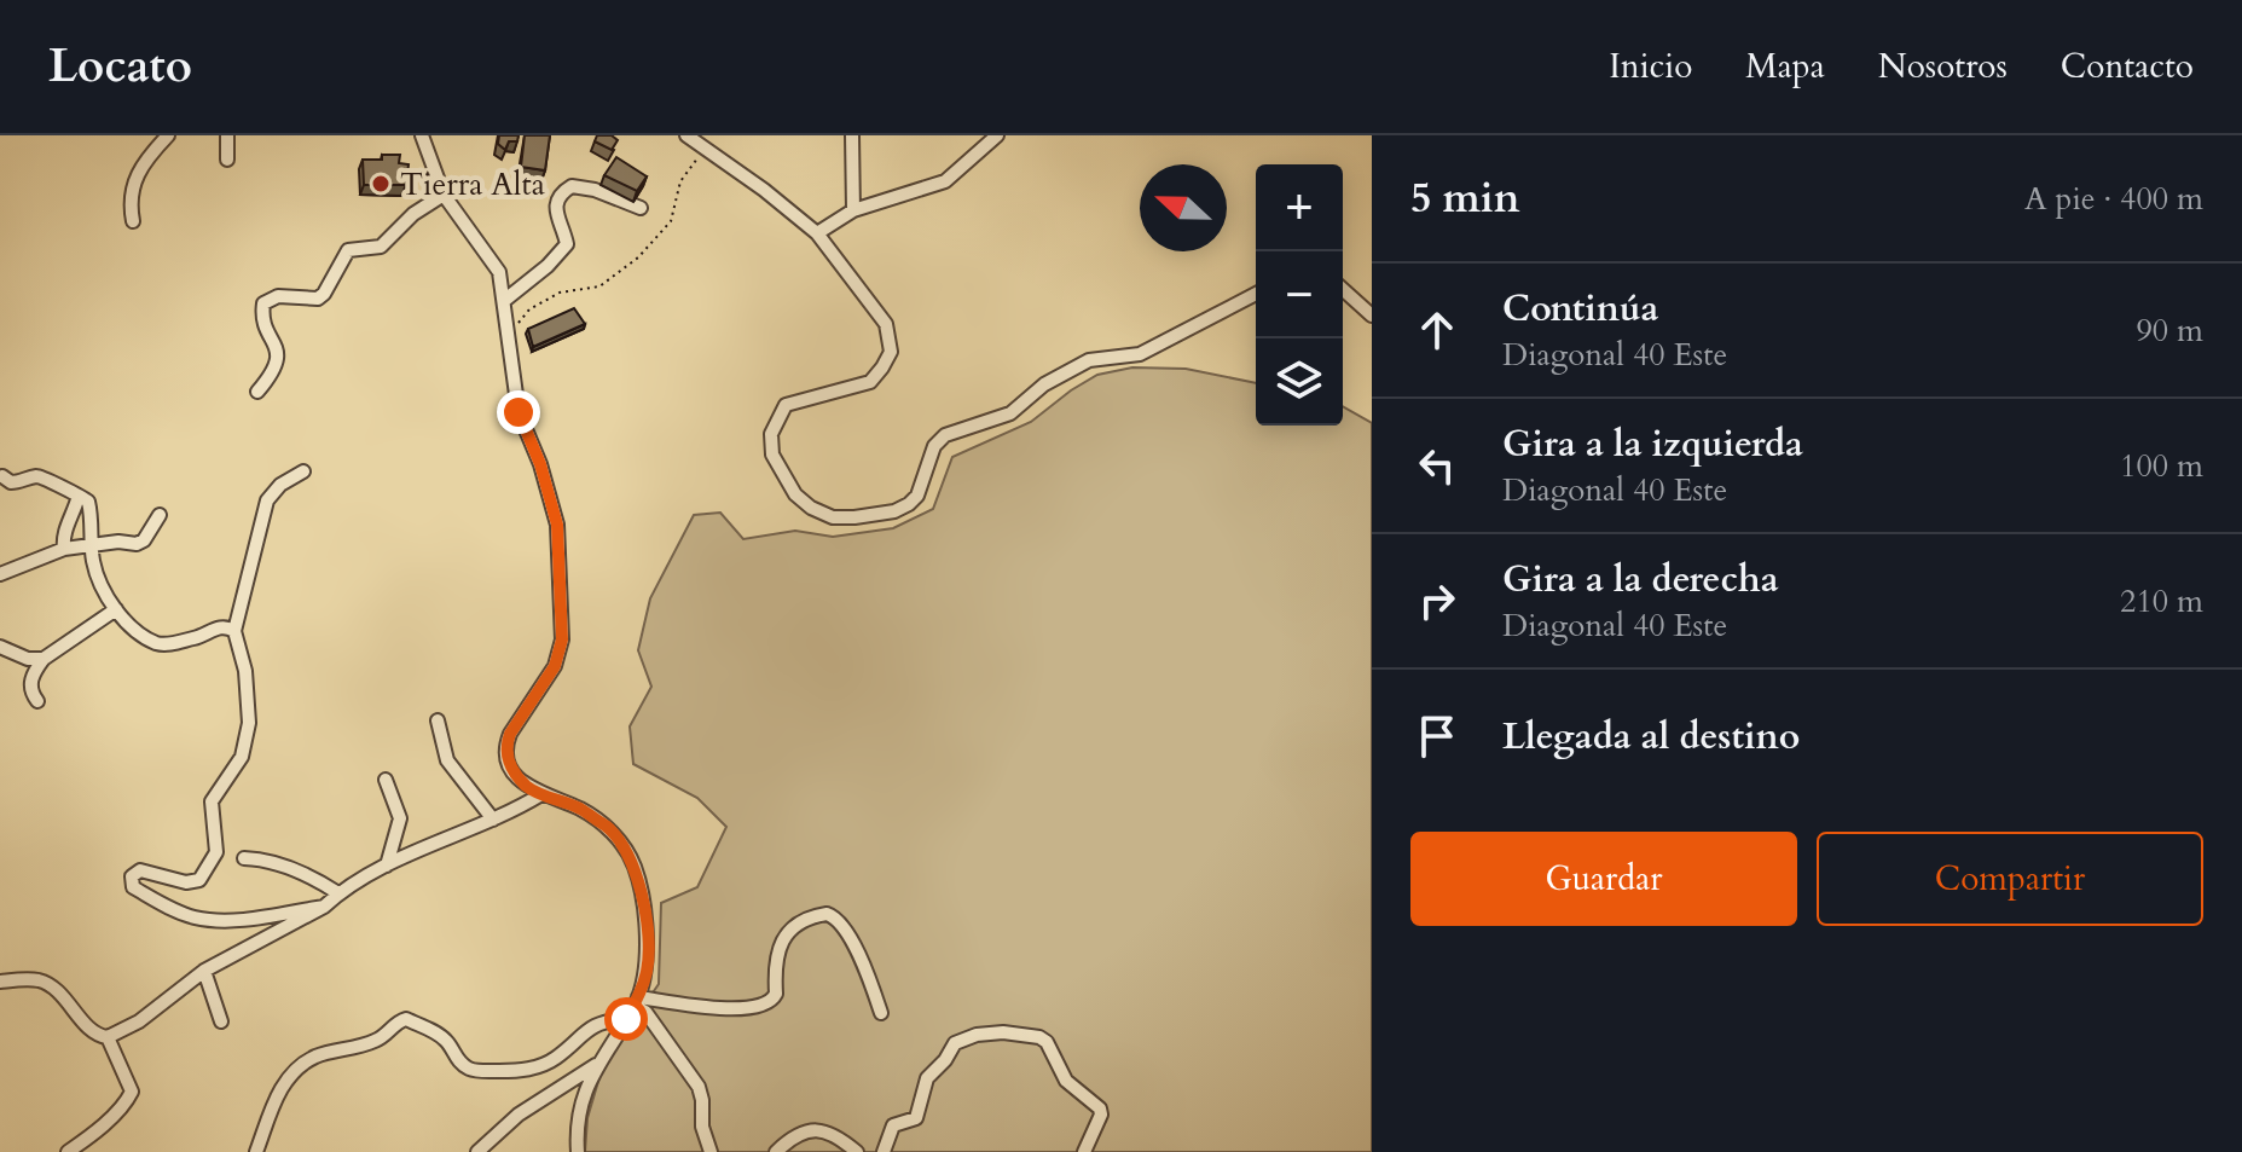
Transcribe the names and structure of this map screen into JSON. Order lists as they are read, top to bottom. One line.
{"places":["Tierra Alta"],"north":"left","page":{"header":"Locato","nav":["Inicio","Mapa","Nosotros","Contacto"],"heading":["5 min","A pie · 400 m"],"map_buttons":["+","−"],"list":[["Continúa","Diagonal 40 Este","90 m"],["Gira a la izquierda","Diagonal 40 Este","100 m"],["Gira a la derecha","Diagonal 40 Este","210 m"],"Llegada al destino"],"buttons":["Guardar","Compartir"]}}
